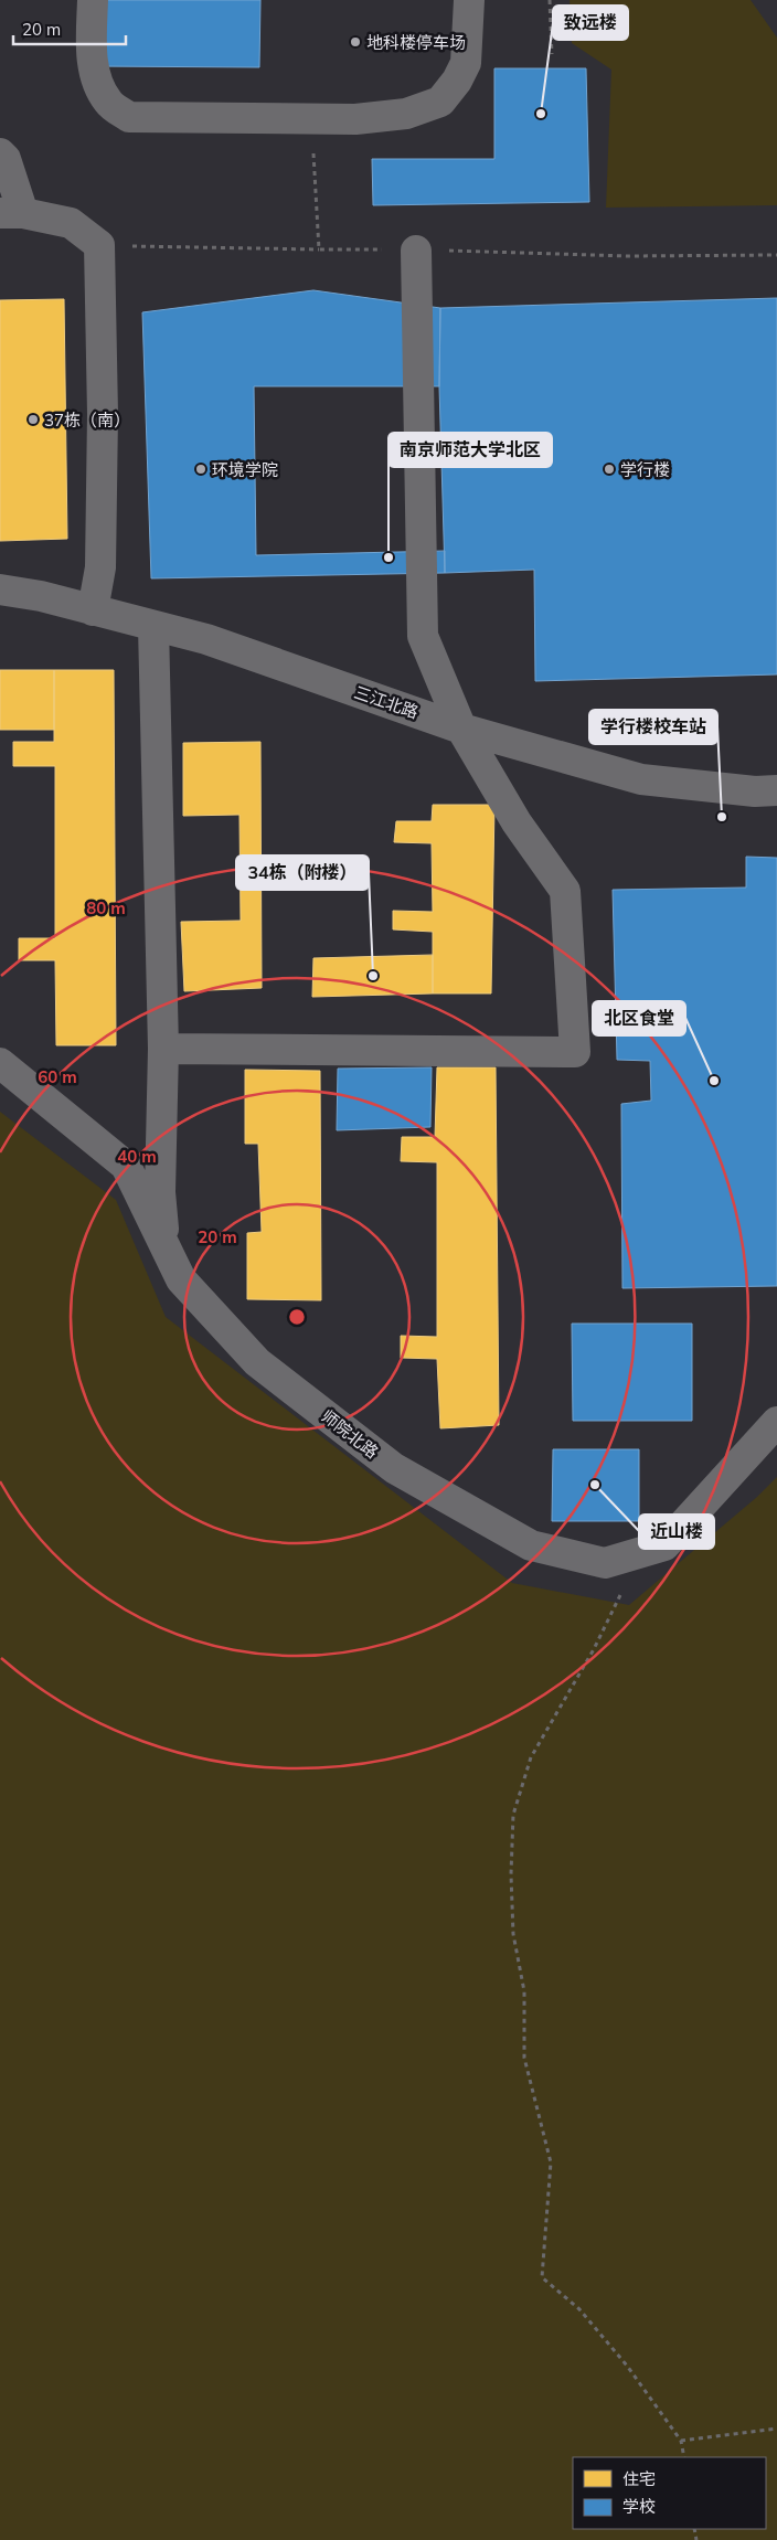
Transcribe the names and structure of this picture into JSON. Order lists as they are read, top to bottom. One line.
{"streets":{"street":["三江北路","师院北路"]},"places":["地科楼停车场","致远楼","37栋（南）","环境学院","学行楼","南京师范大学北区","学行楼校车站","34栋（附楼）","北区食堂","近山楼"],"legend":["住宅","学校"],"scale_bar":"20 m","rings":["80 m","60 m","40 m","20 m"]}
